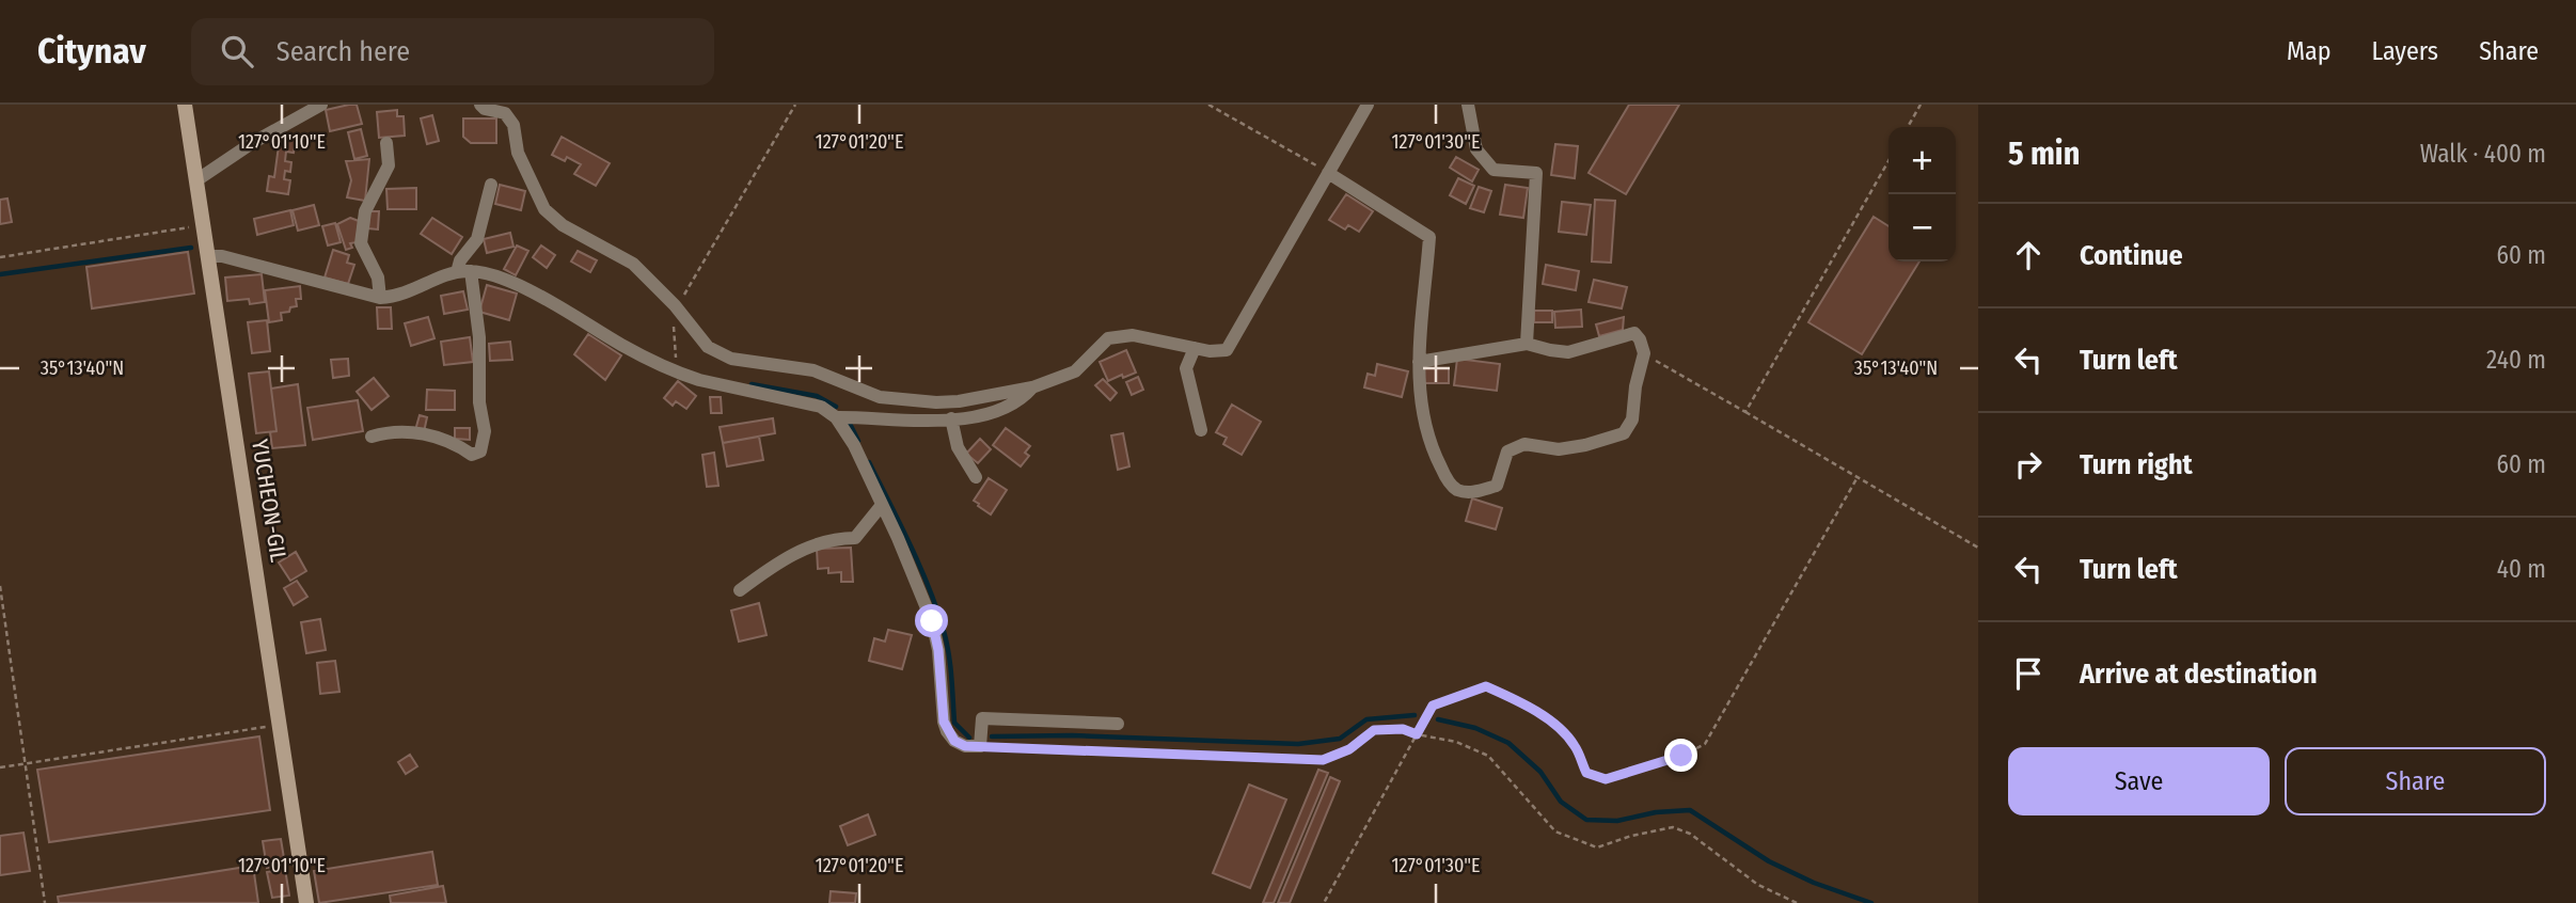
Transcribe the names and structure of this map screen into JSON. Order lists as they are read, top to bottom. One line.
{"streets":{"street":["YUCHEON-GIL"]},"page":{"header":"Citynav","search":"Search here","nav":["Map","Layers","Share"],"heading":["5 min","Walk · 400 m"],"map_buttons":["+","−"],"list":[["Continue","60 m"],["Turn left","240 m"],["Turn right","60 m"],["Turn left","40 m"],"Arrive at destination"],"buttons":["Save","Share"]},"coordinates":["127°01'10\"E","127°01'20\"E","127°01'30\"E","35°13'40\"N"]}
